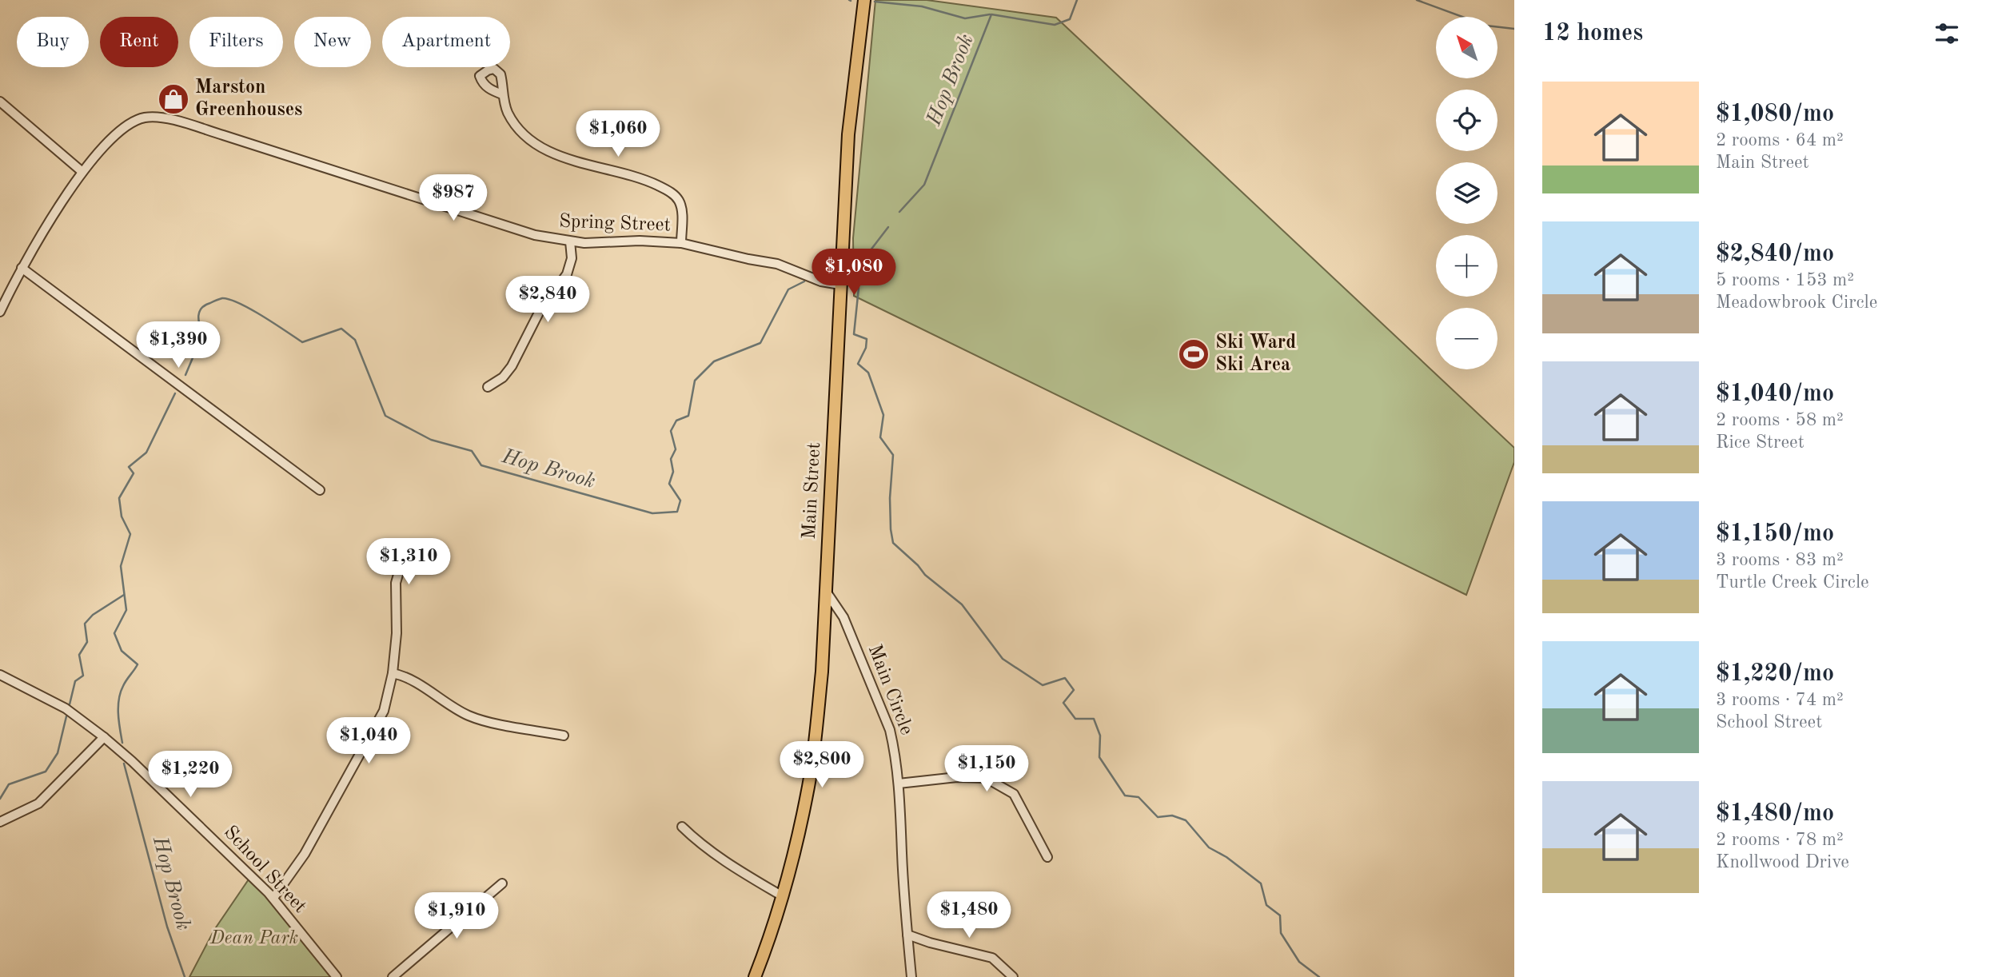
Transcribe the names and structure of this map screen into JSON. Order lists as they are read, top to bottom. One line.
{"streets":{"main road":["Main Street"],"street":["Spring Street","Main Circle","School Street"]},"crossings":[["Spring Street","Main Street"],["Main Street","Main Circle"]],"water":["Hop Brook"],"parks":["Dean Park"],"places":{"shop":["Marston Greenhouses"],"sports":["Ski Ward Ski Area"]},"north":"top left","page":{"heading":"12 homes","map_buttons":["+","−"],"chip":["Buy","Rent","Filters","New","Apartment"],"list":[{"name":"$1,080/mo","note":"2 rooms · 64 m² · Main Street"},{"name":"$2,840/mo","note":"5 rooms · 153 m² · Meadowbrook Circle"},{"name":"$1,040/mo","note":"2 rooms · 58 m² · Rice Street"},{"name":"$1,150/mo","note":"3 rooms · 83 m² · Turtle Creek Circle"},{"name":"$1,220/mo","note":"3 rooms · 74 m² · School Street"},{"name":"$1,480/mo","note":"2 rooms · 78 m² · Knollwood Drive"}],"price":["$1,060","$987","$1,080","$2,840","$1,390","$1,310","$1,040","$2,800","$1,150","$1,220","$1,480","$1,910"]}}
